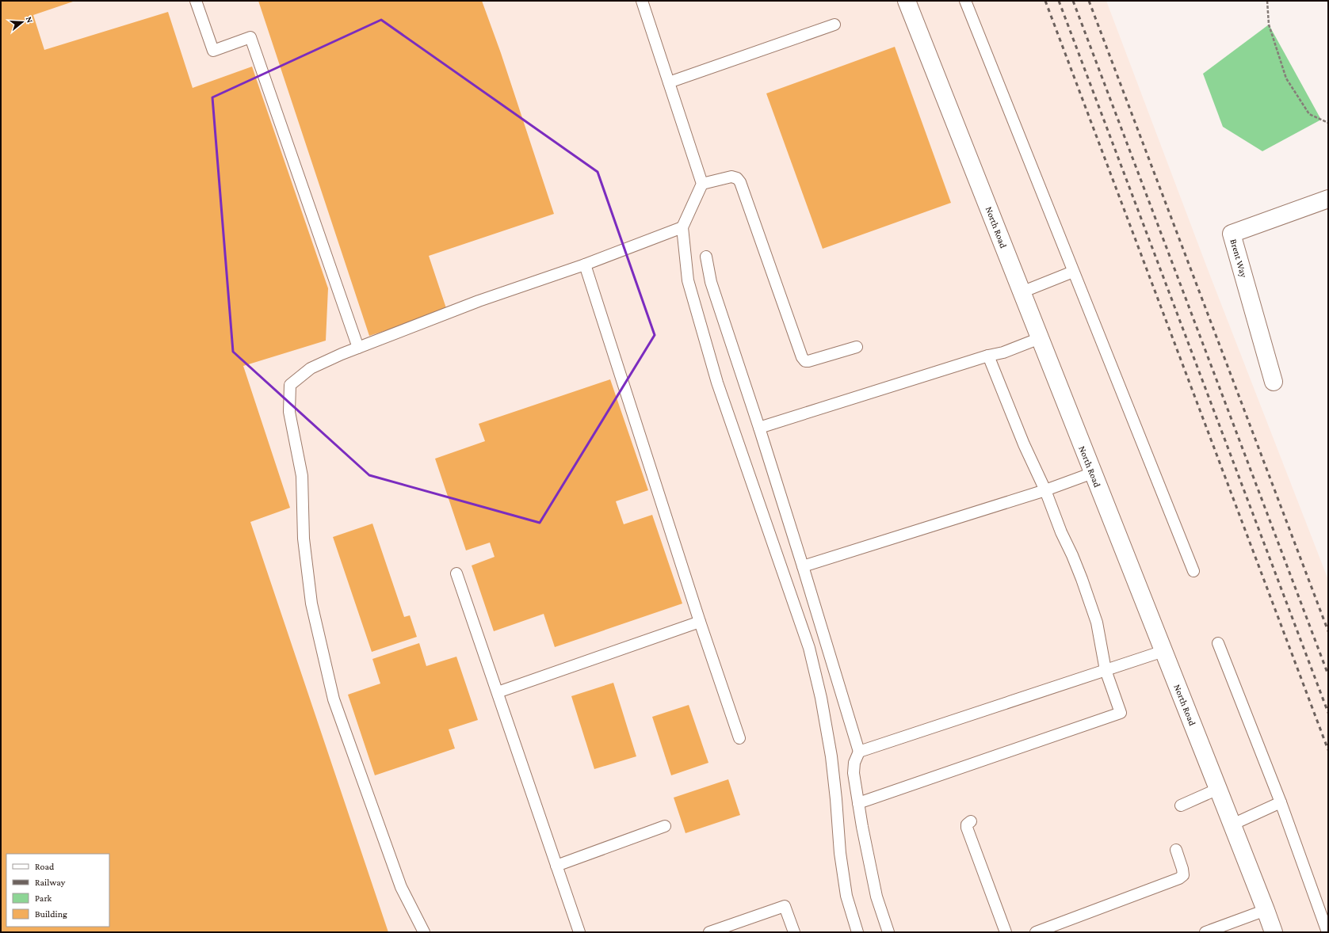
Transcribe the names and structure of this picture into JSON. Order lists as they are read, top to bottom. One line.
{"streets":{"street":["North Road","Brent Way"]},"legend":["Road","Railway","Park","Building"],"north":"right"}
